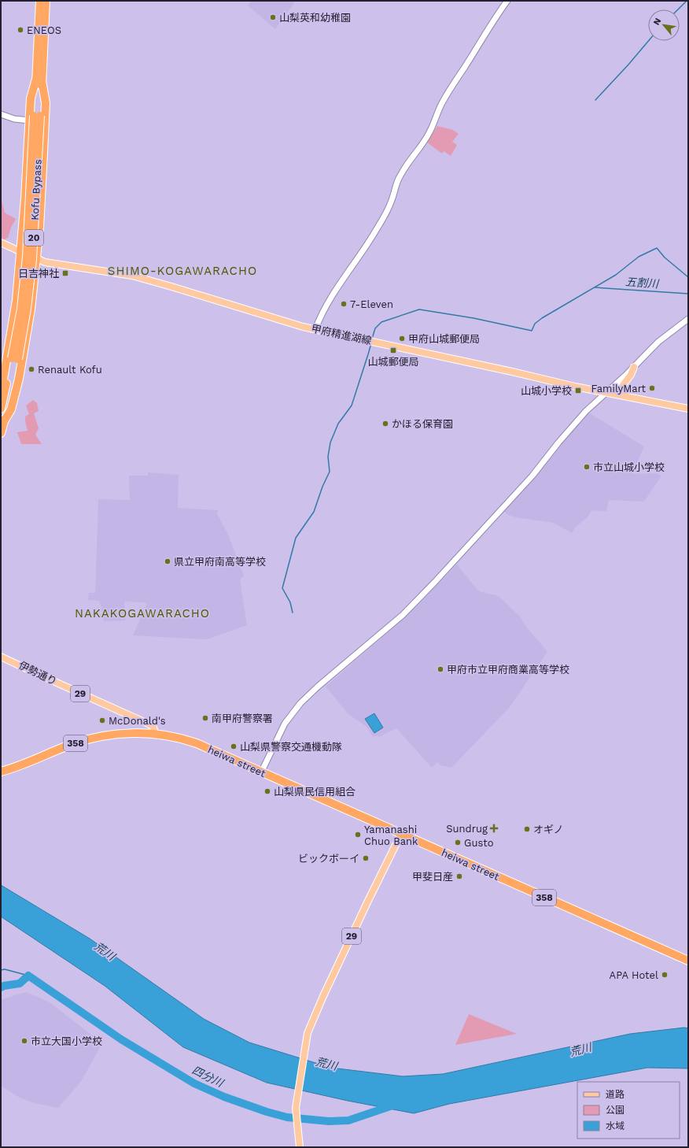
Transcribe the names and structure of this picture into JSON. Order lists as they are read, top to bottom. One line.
{"streets":{"highway":["Kofu Bypass","20","358","heiwa street"],"main road":["甲府精進湖線","伊勢通り","29"]},"crossings":[["伊勢通り","heiwa street"],["29","heiwa street"]],"districts":["SHIMO-KOGAWARACHO","NAKAKOGAWARACHO"],"water":["五割川","荒川","四分川"],"places":{"other":["山梨英和幼稚園","ENEOS","7-Eleven","甲府山城郵便局","Renault Kofu","FamilyMart","かほる保育園","市立山城小学校","県立甲府南高等学校","甲府市立甲府商業高等学校","南甲府警察署","McDonald's","山梨県警察交通機動隊","山梨県民信用組合","オギノ","Yamanashi Chuo Bank","Gusto","ビックボーイ","甲斐日産","APA Hotel","市立大国小学校"],"transit":["日吉神社","山城郵便局","山城小学校"],"health":["Sundrug"]},"legend":["道路","公園","水域"],"north":"top left"}
